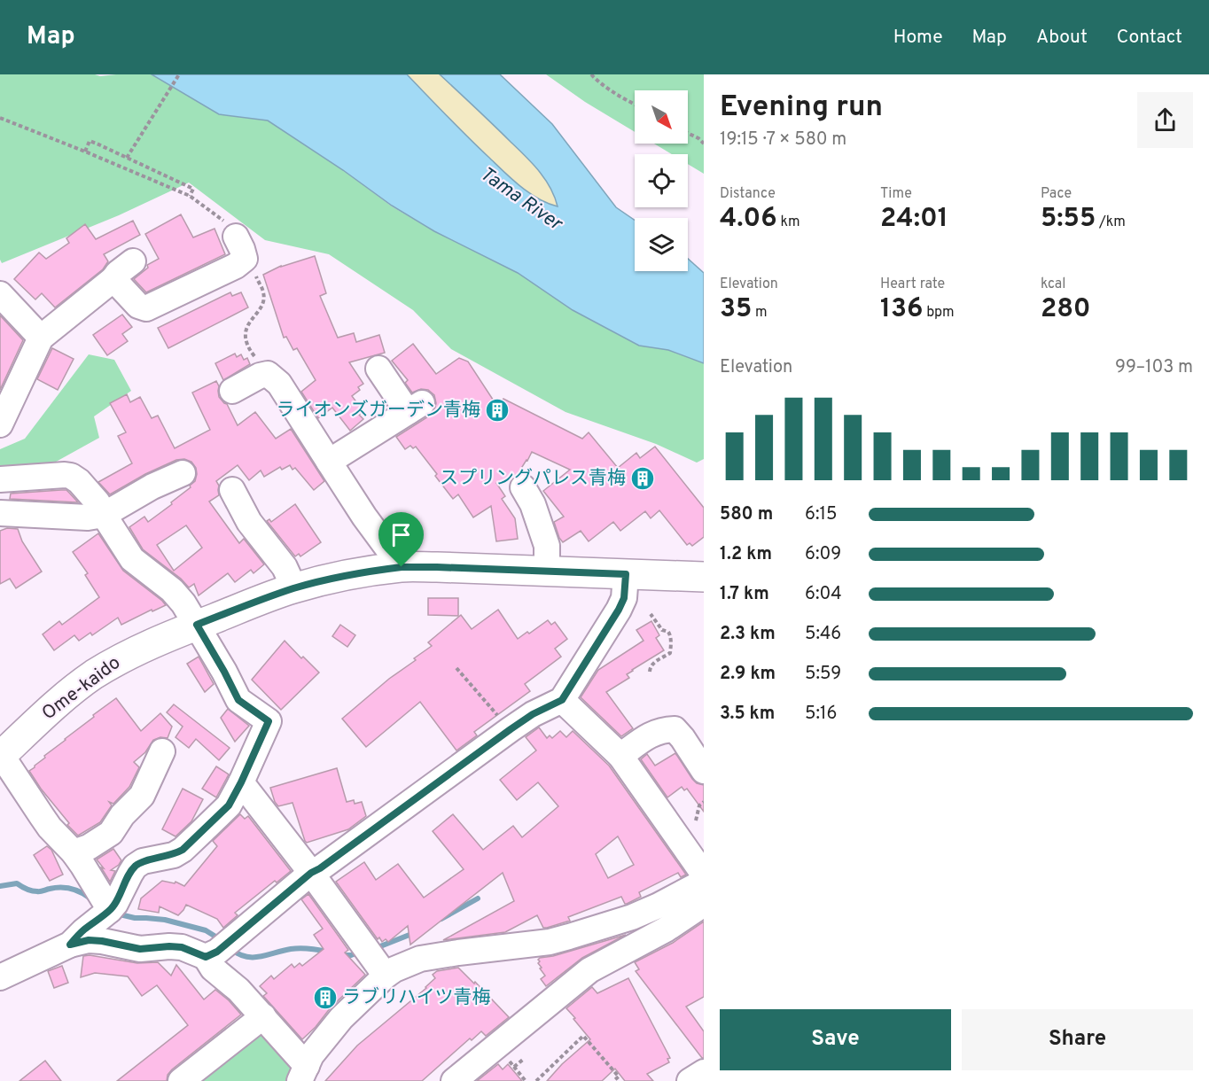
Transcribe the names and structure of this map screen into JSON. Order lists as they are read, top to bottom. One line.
{"streets":{"main road":["Ome-kaido"]},"water":["Tama River"],"places":{"building":["ライオンズガーデン青梅","スプリングパレス青梅","ラブリハイツ青梅"]},"north":"bottom right","page":{"header":"Map","nav":["Home","Map","About","Contact"],"heading":["Evening run","19:15 · 7 × 580 m"],"stats":[["Distance","4.06 km"],["Time","24:01"],["Pace","5:55 /km"],["Elevation","35 m"],["Heart rate","136 bpm"],["kcal","280"]],"chart":["Elevation","99–103 m"],"list":[{"name":"580 m","note":"6:15"},{"name":"1.2 km","note":"6:09"},{"name":"1.7 km","note":"6:04"},{"name":"2.3 km","note":"5:46"},{"name":"2.9 km","note":"5:59"},{"name":"3.5 km","note":"5:16"}],"buttons":["Save","Share"]}}
